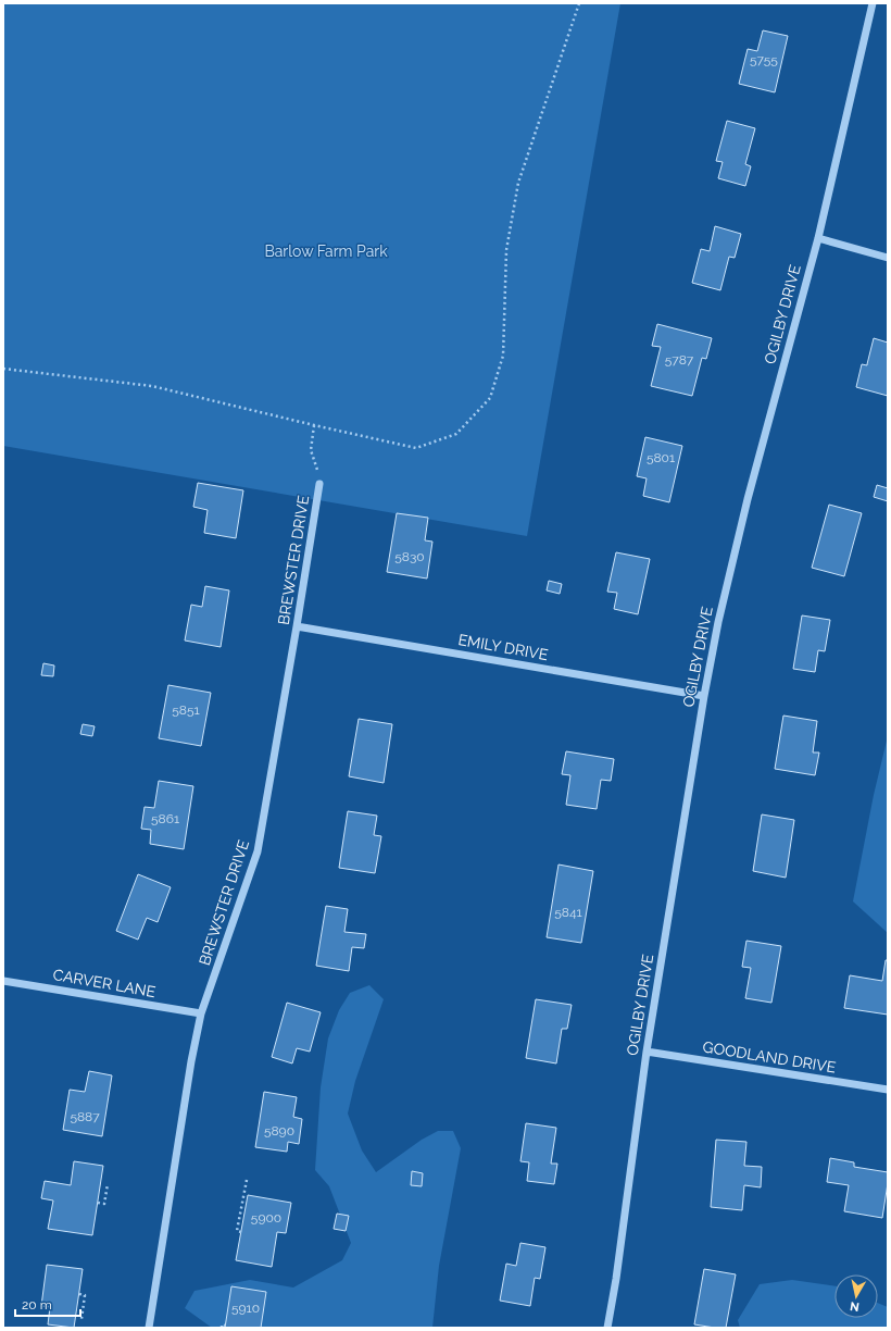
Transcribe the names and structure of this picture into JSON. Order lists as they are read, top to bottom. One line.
{"streets":{"street":["OGILBY DRIVE","BREWSTER DRIVE","EMILY DRIVE","CARVER LANE","GOODLAND DRIVE"]},"crossings":[["OGILBY DRIVE","EMILY DRIVE"],["OGILBY DRIVE","GOODLAND DRIVE"],["BREWSTER DRIVE","EMILY DRIVE"],["BREWSTER DRIVE","CARVER LANE"]],"parks":["Barlow Farm Park"],"house_numbers":["5755","5787","5801","5830","5851","5861","5841","5887","5890","5900","5910"],"scale_bar":"20 m","north":"bottom"}
